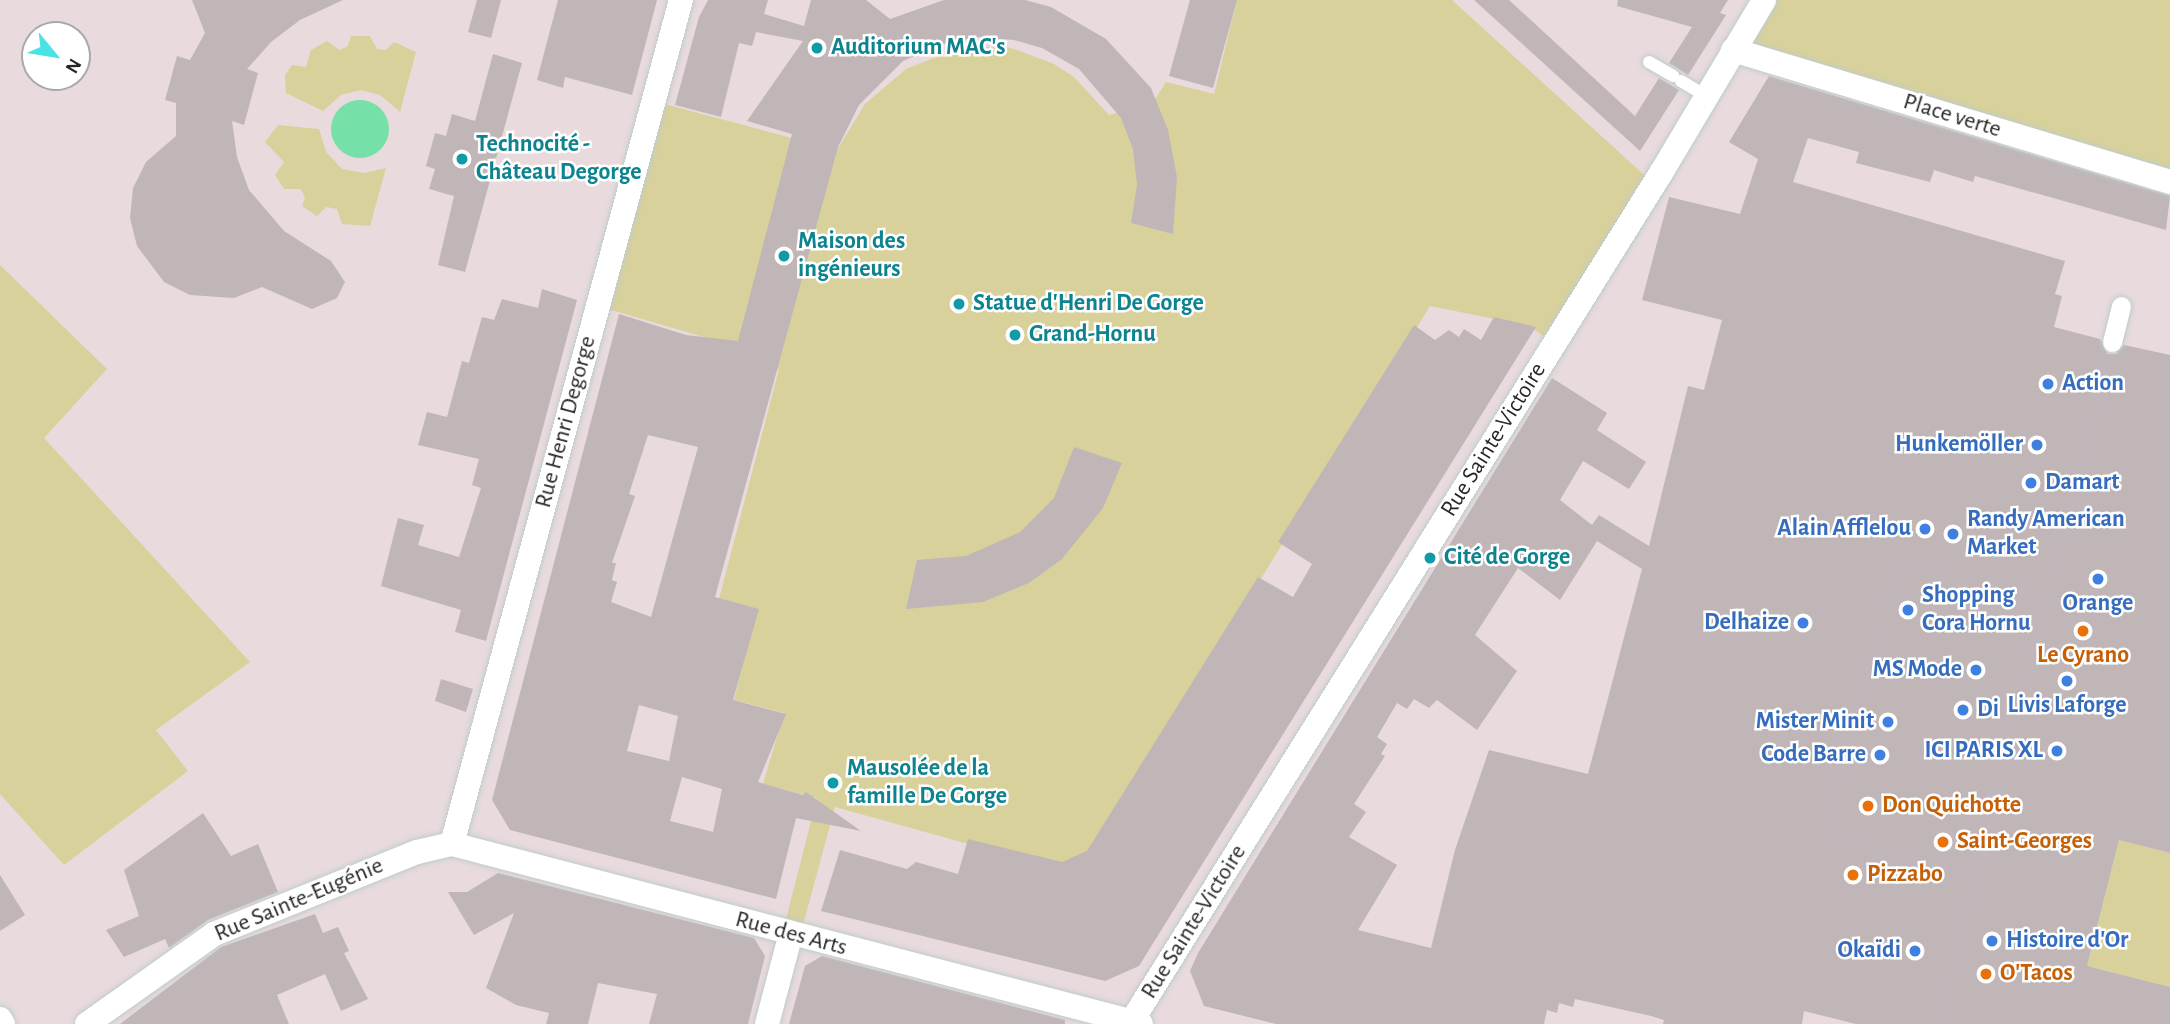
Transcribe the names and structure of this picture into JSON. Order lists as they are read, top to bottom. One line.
{"streets":{"street":["Place verte","Rue Henri Degorge","Rue Sainte-Victoire","Rue Sainte-Eugénie","Rue des Arts"]},"crossings":[["Place verte","Rue Sainte-Victoire"],["Rue Henri Degorge","Rue Sainte-Eugénie"],["Rue Henri Degorge","Rue des Arts"],["Rue Sainte-Victoire","Rue des Arts"],["Rue Sainte-Eugénie","Rue des Arts"]],"places":["Auditorium MAC's","Technocité - Château Degorge","Maison des ingénieurs","Statue d'Henri De Gorge","Grand-Hornu","Action","Hunkemöller","Damart","Alain Afflelou","Randy American Market","Cité de Gorge","Orange","Shopping Cora Hornu","Delhaize","Le Cyrano","MS Mode","Livis Laforge","Di","Mister Minit","ICI PARIS XL","Code Barre","Mausolée de la famille De Gorge","Don Quichotte","Saint-Georges","Pizzabo","Histoire d'Or","Okaïdi","O'Tacos"],"north":"bottom right"}
